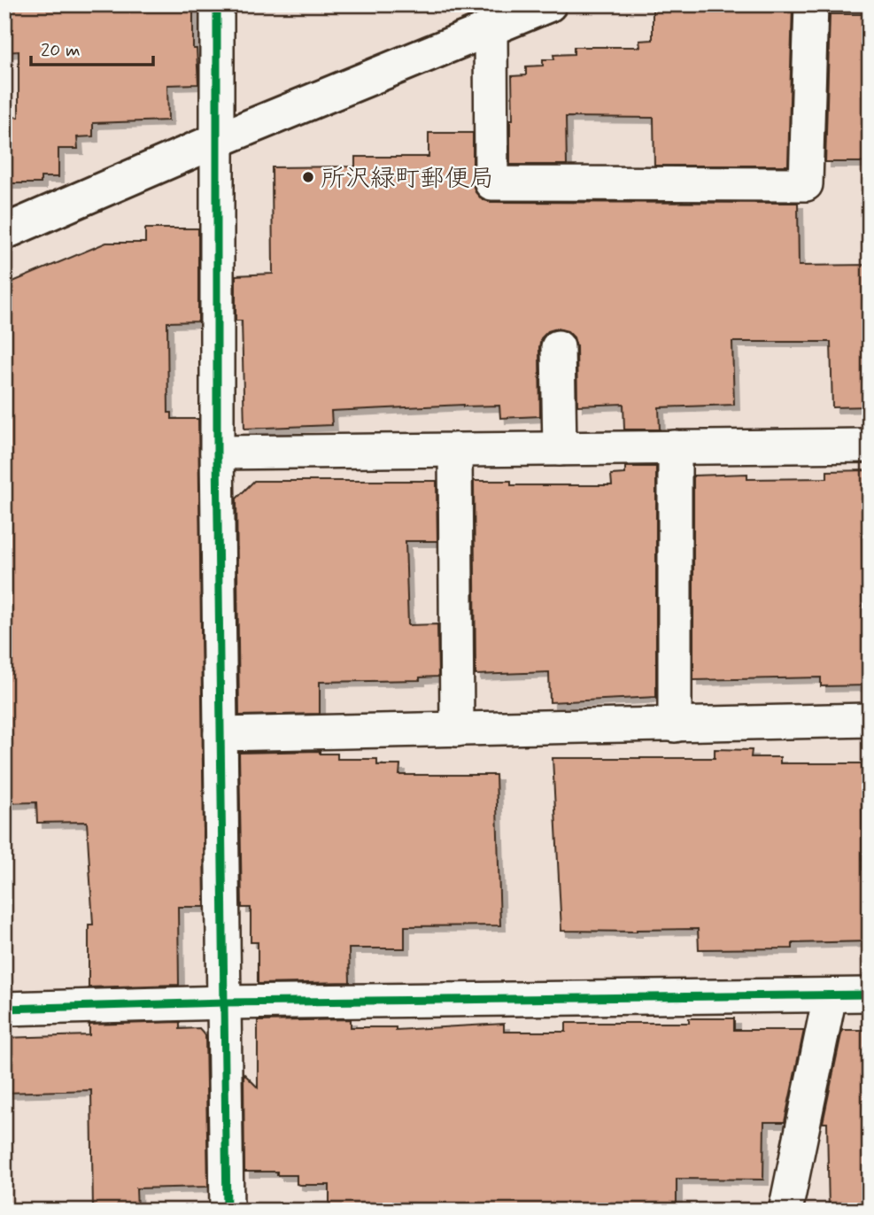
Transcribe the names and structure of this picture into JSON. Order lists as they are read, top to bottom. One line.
{"places":["所沢緑町郵便局"],"scale_bar":"20 m"}
